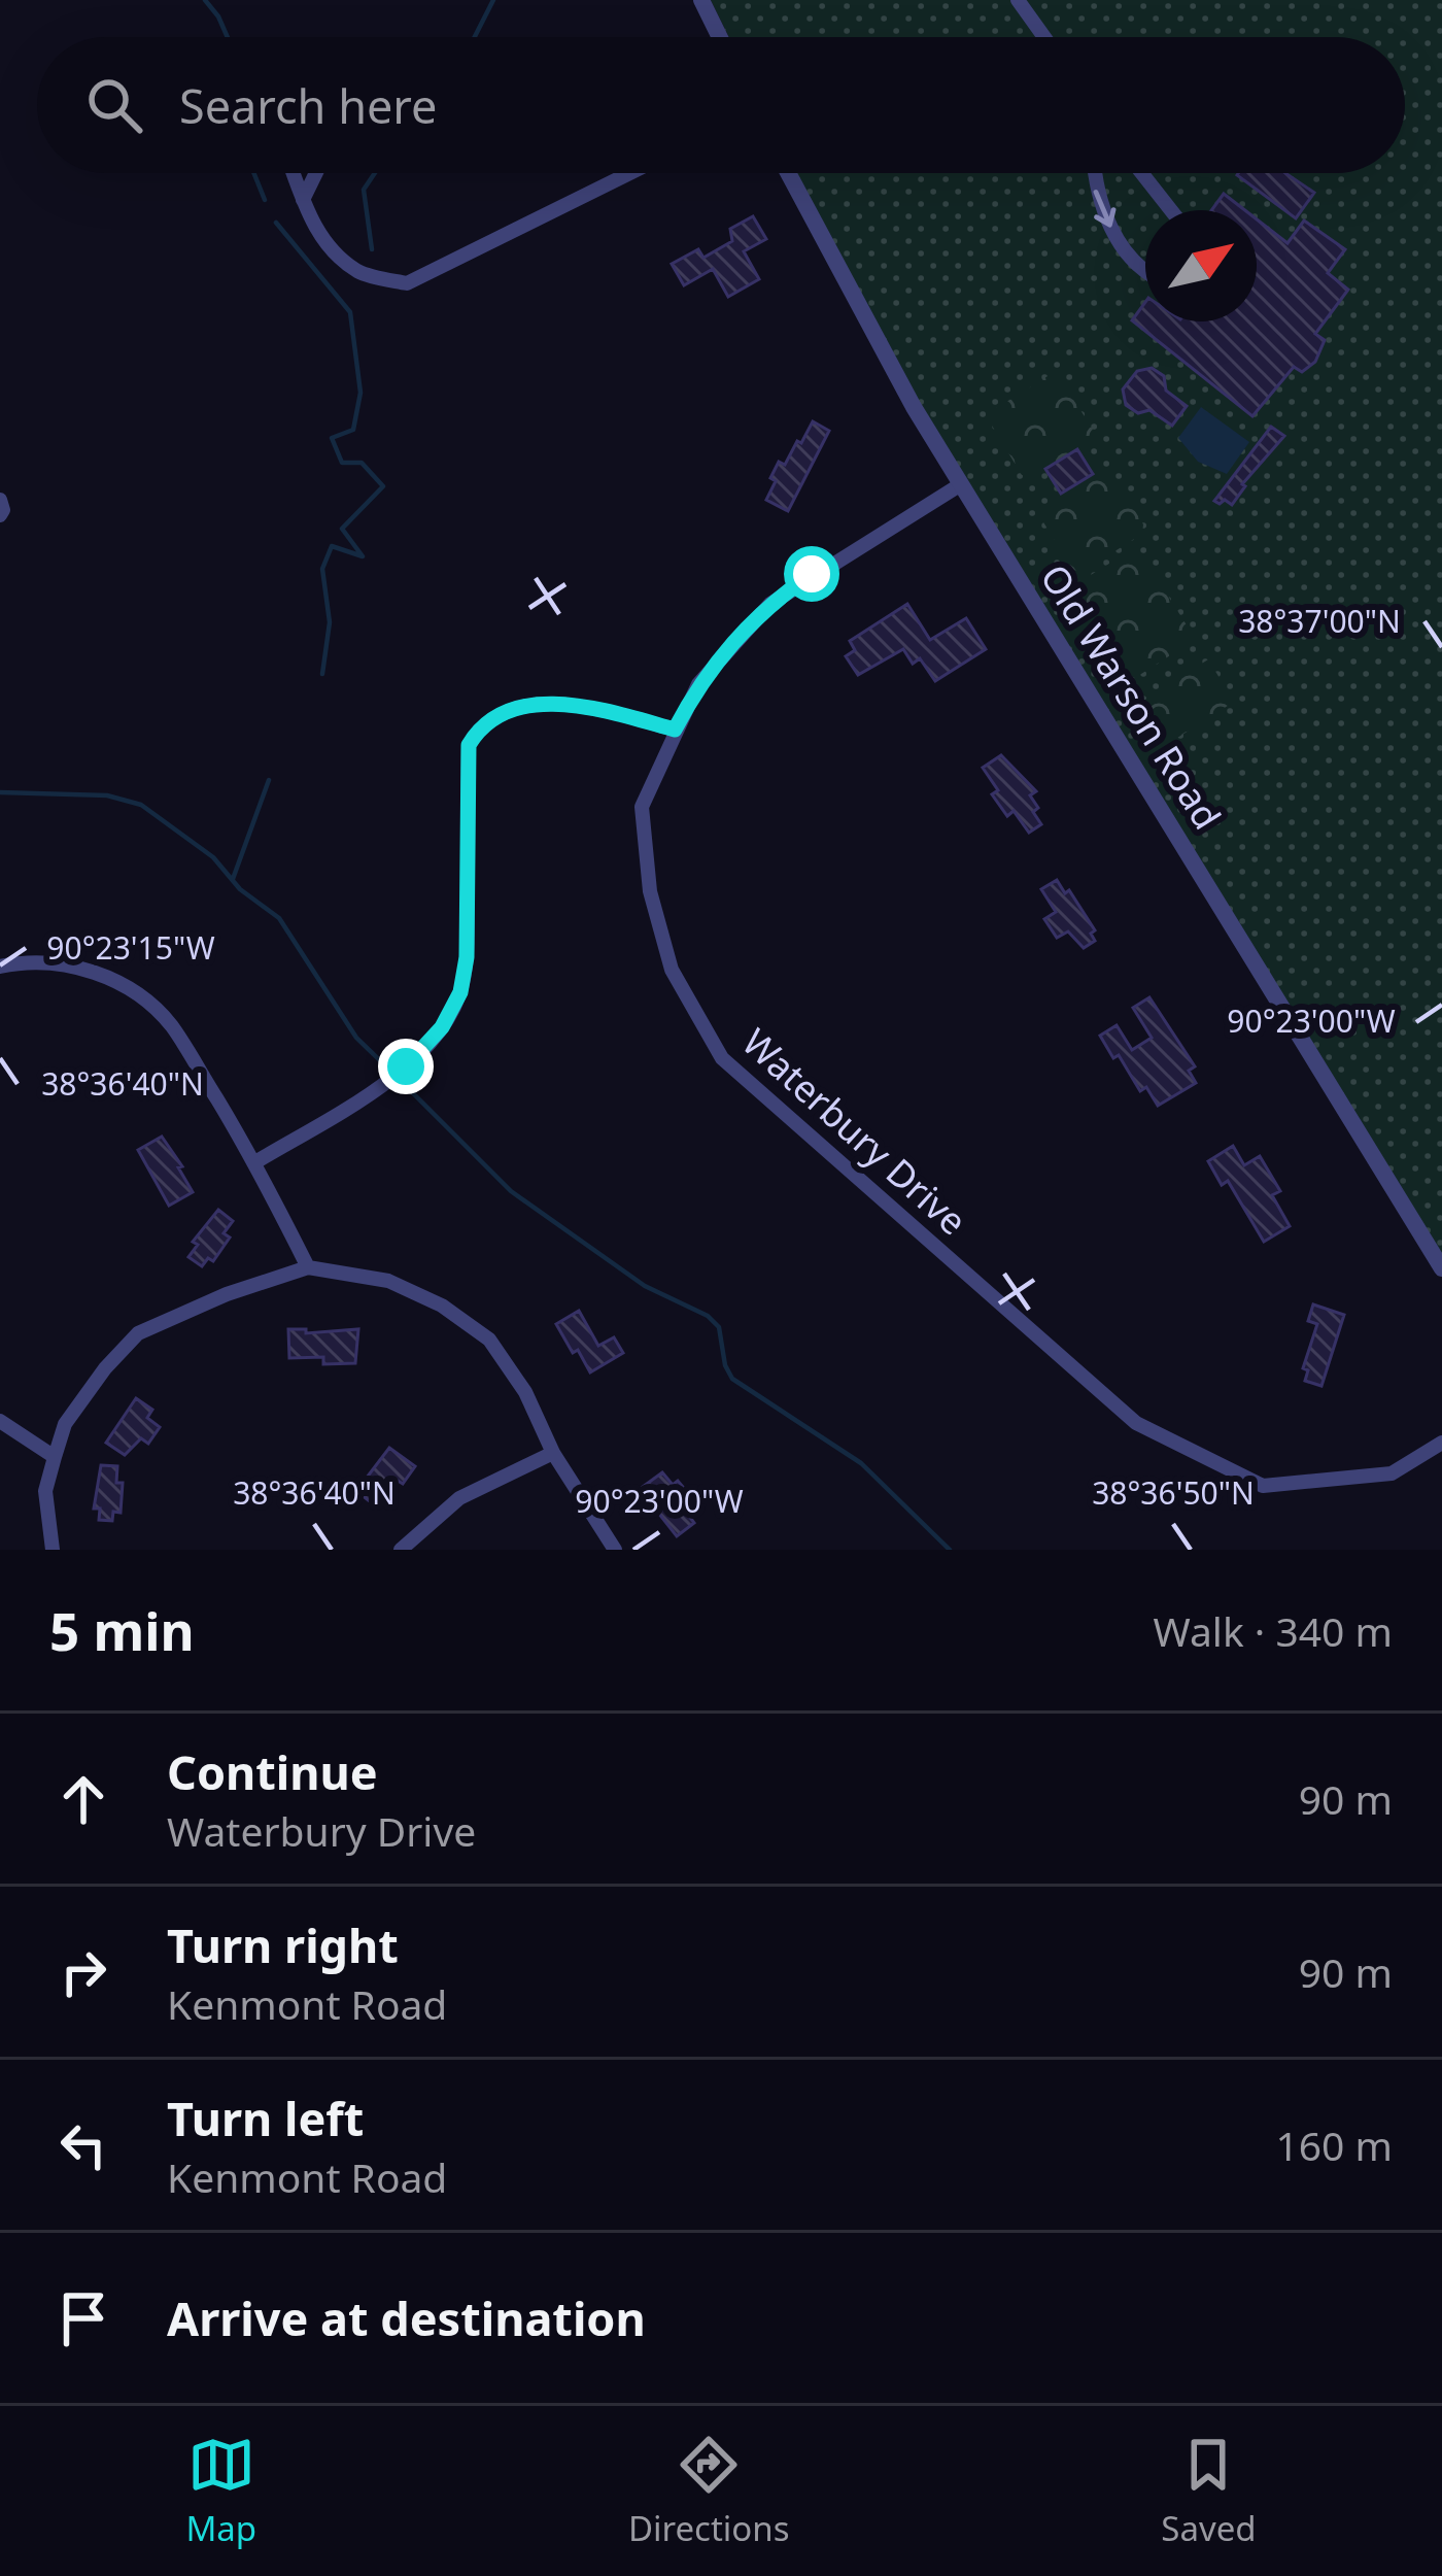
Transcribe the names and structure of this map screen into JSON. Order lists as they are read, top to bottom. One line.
{"streets":{"street":["Old Warson Road","Waterbury Drive"]},"crossings":[["Old Warson Road","Waterbury Drive"]],"north":"top right","page":{"search":"Search here","heading":["5 min","Walk · 340 m"],"list":[["Continue","Waterbury Drive","90 m"],["Turn right","Kenmont Road","90 m"],["Turn left","Kenmont Road","160 m"],"Arrive at destination"],"nav":["Map","Directions","Saved"]},"coordinates":["38°37'00\"N","90°23'15\"W","90°23'00\"W","38°36'40\"N","38°36'50\"N"]}
